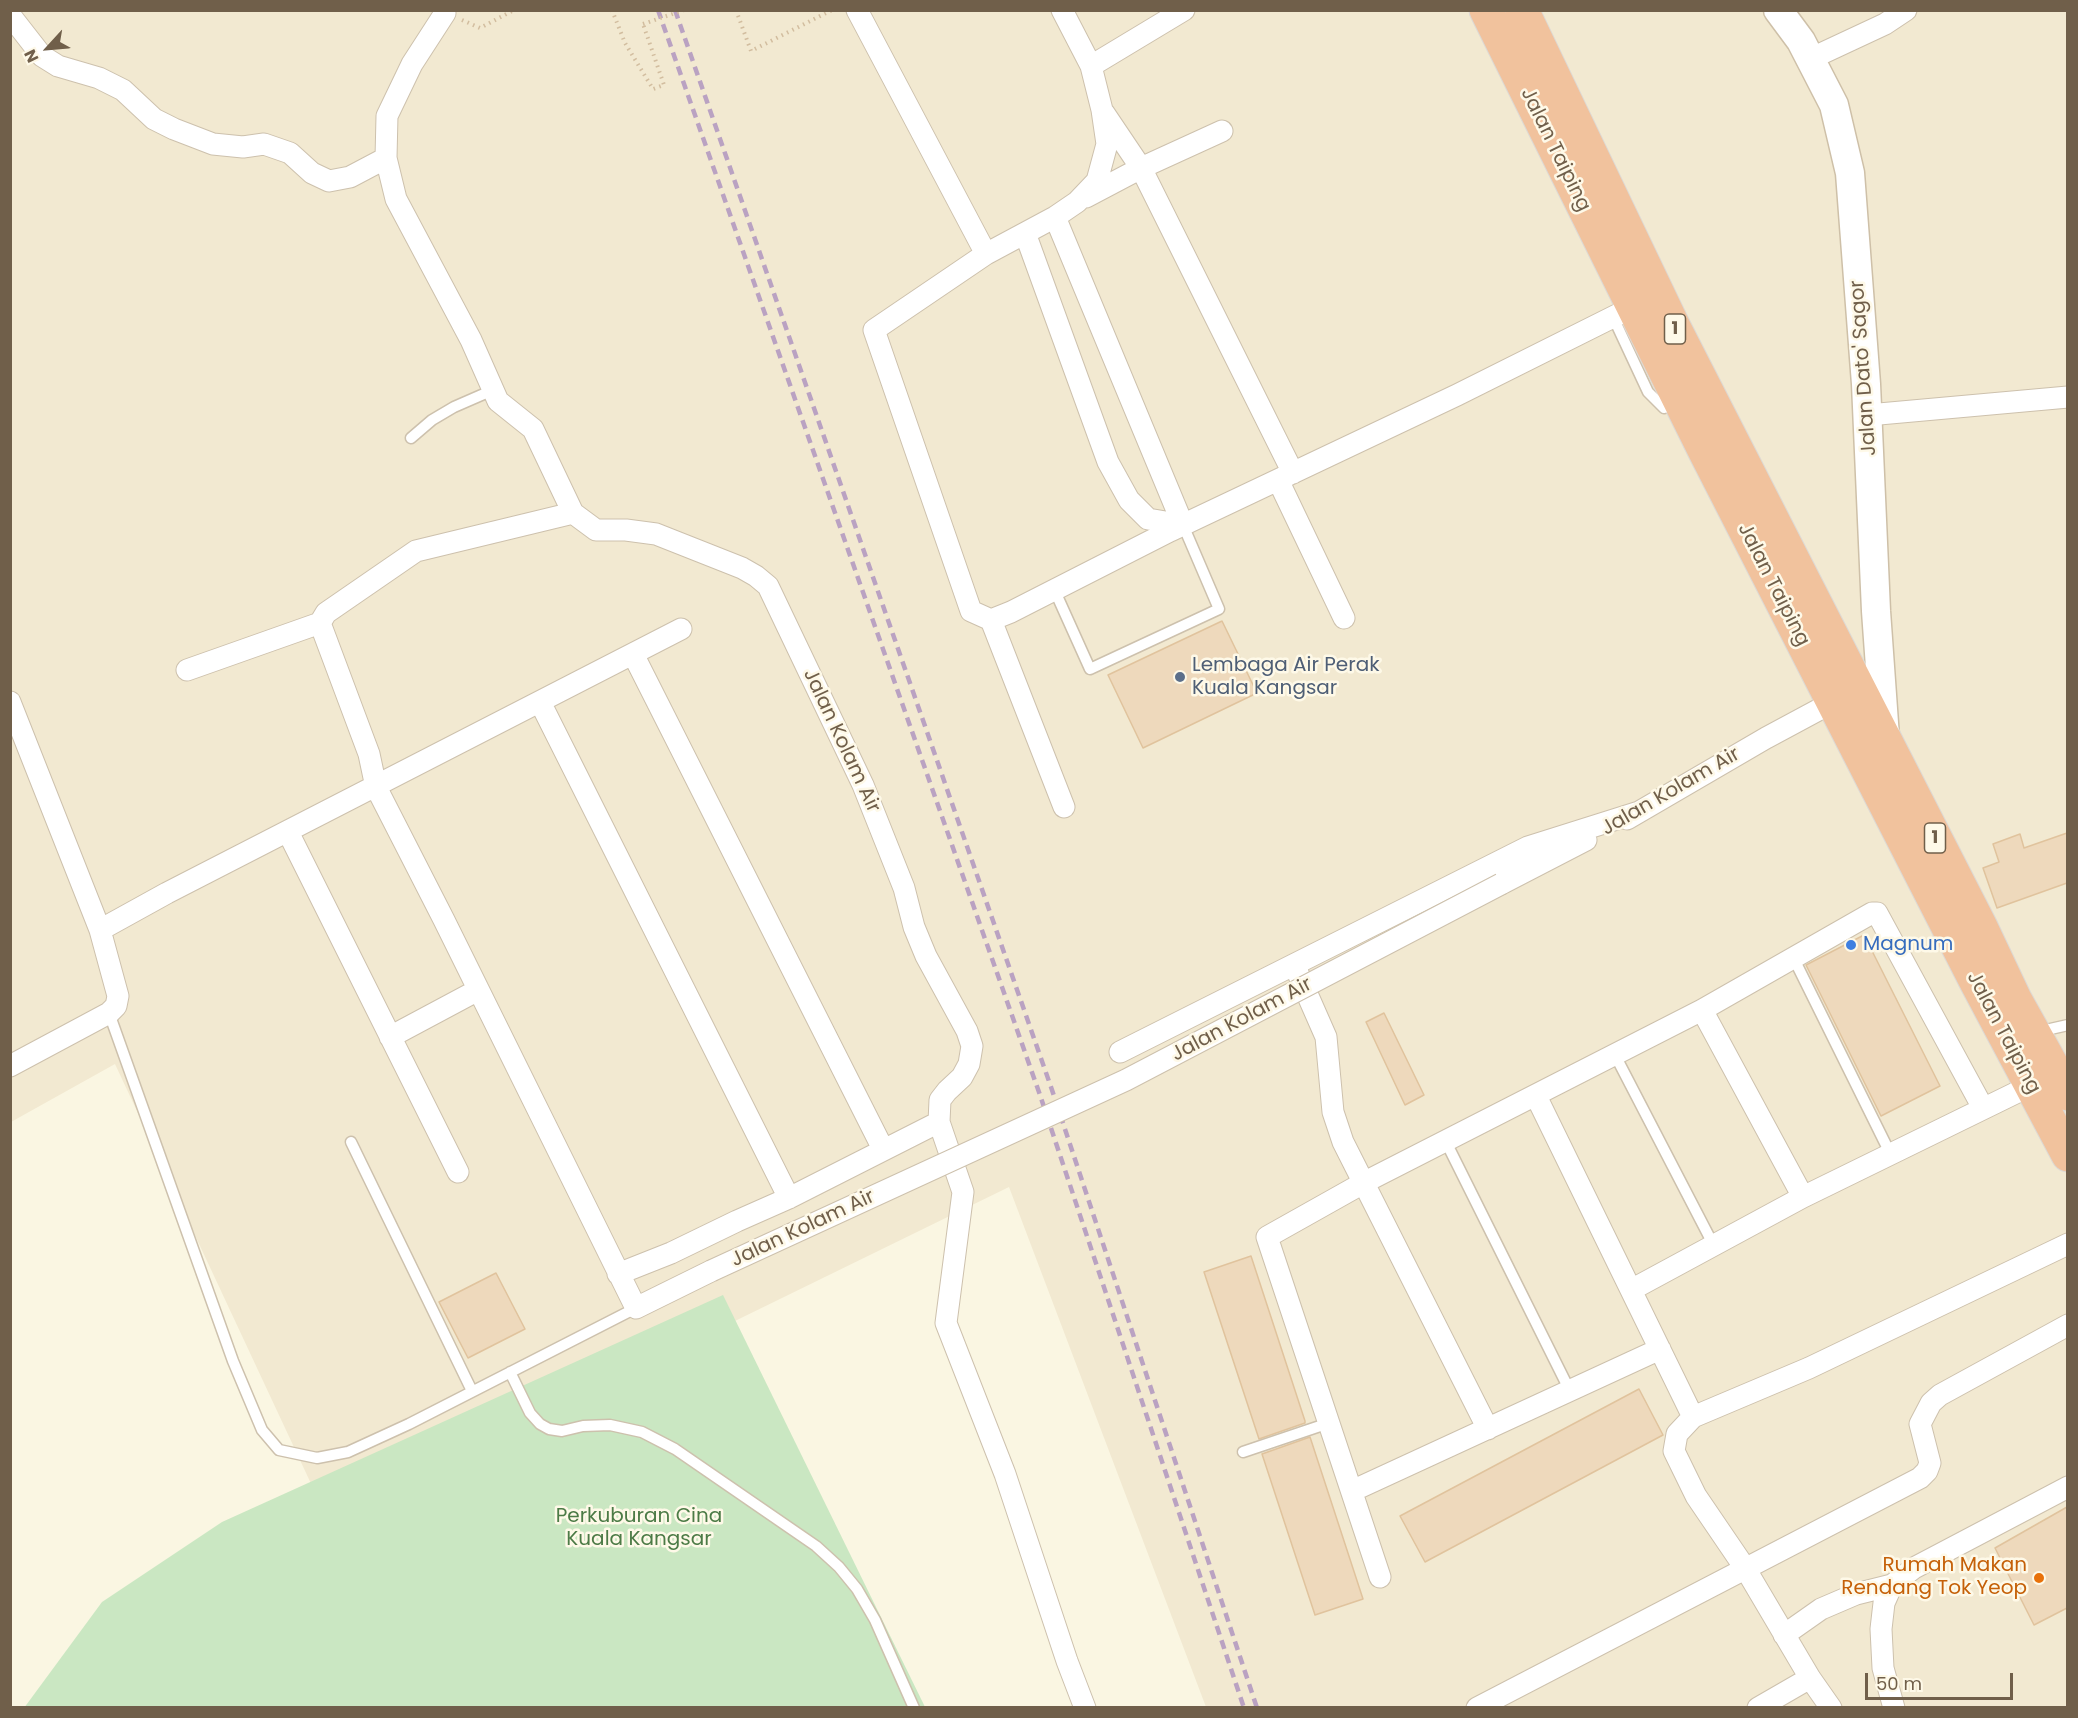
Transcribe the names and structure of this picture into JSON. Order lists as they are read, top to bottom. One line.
{"streets":{"highway":["Jalan Taiping","1"],"main road":["Jalan Dato' Sagor"],"street":["Jalan Kolam Air"]},"crossings":[["Jalan Taiping","Jalan Dato' Sagor"],["Jalan Taiping","Jalan Kolam Air"]],"parks":["Perkuburan Cina Kuala Kangsar"],"places":["Lembaga Air Perak Kuala Kangsar","Magnum","Rumah Makan Rendang Tok Yeop"],"scale_bar":"50 m","north":"bottom left"}
